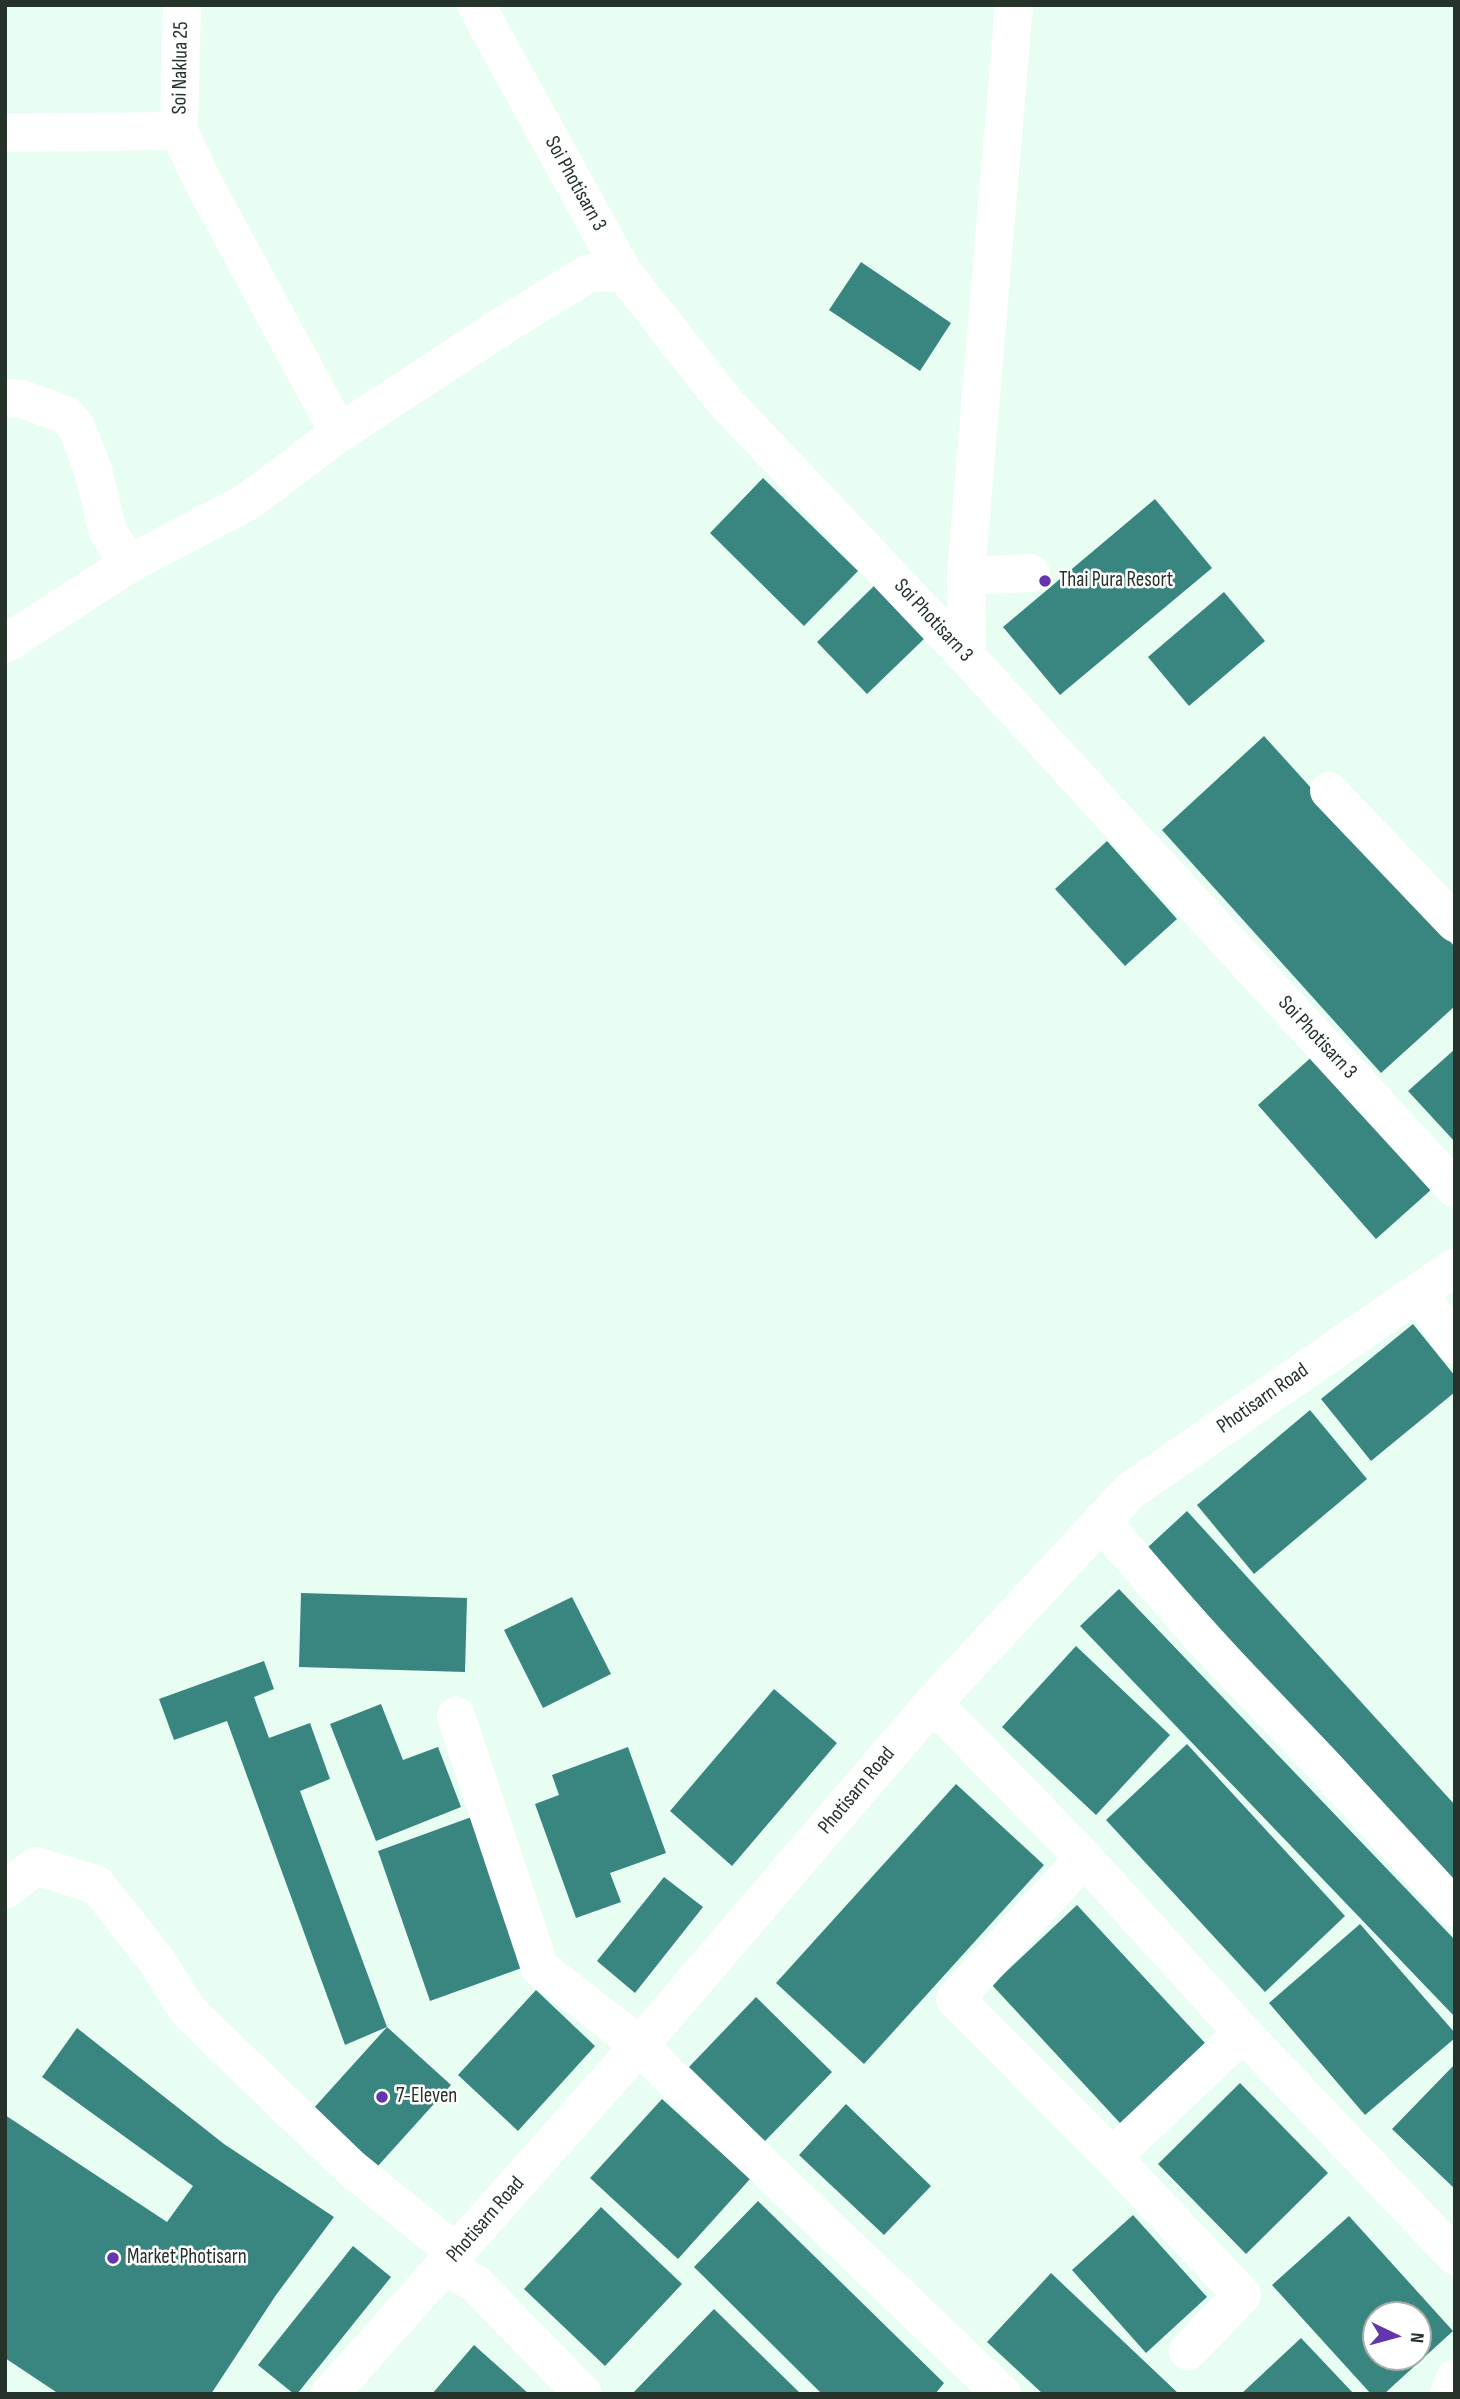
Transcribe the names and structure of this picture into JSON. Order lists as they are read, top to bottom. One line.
{"streets":{"street":["Soi Naklua 25","Soi Photisarn 3","Photisarn Road"]},"places":["Thai Pura Resort","7-Eleven","Market Photisarn"],"north":"right"}
